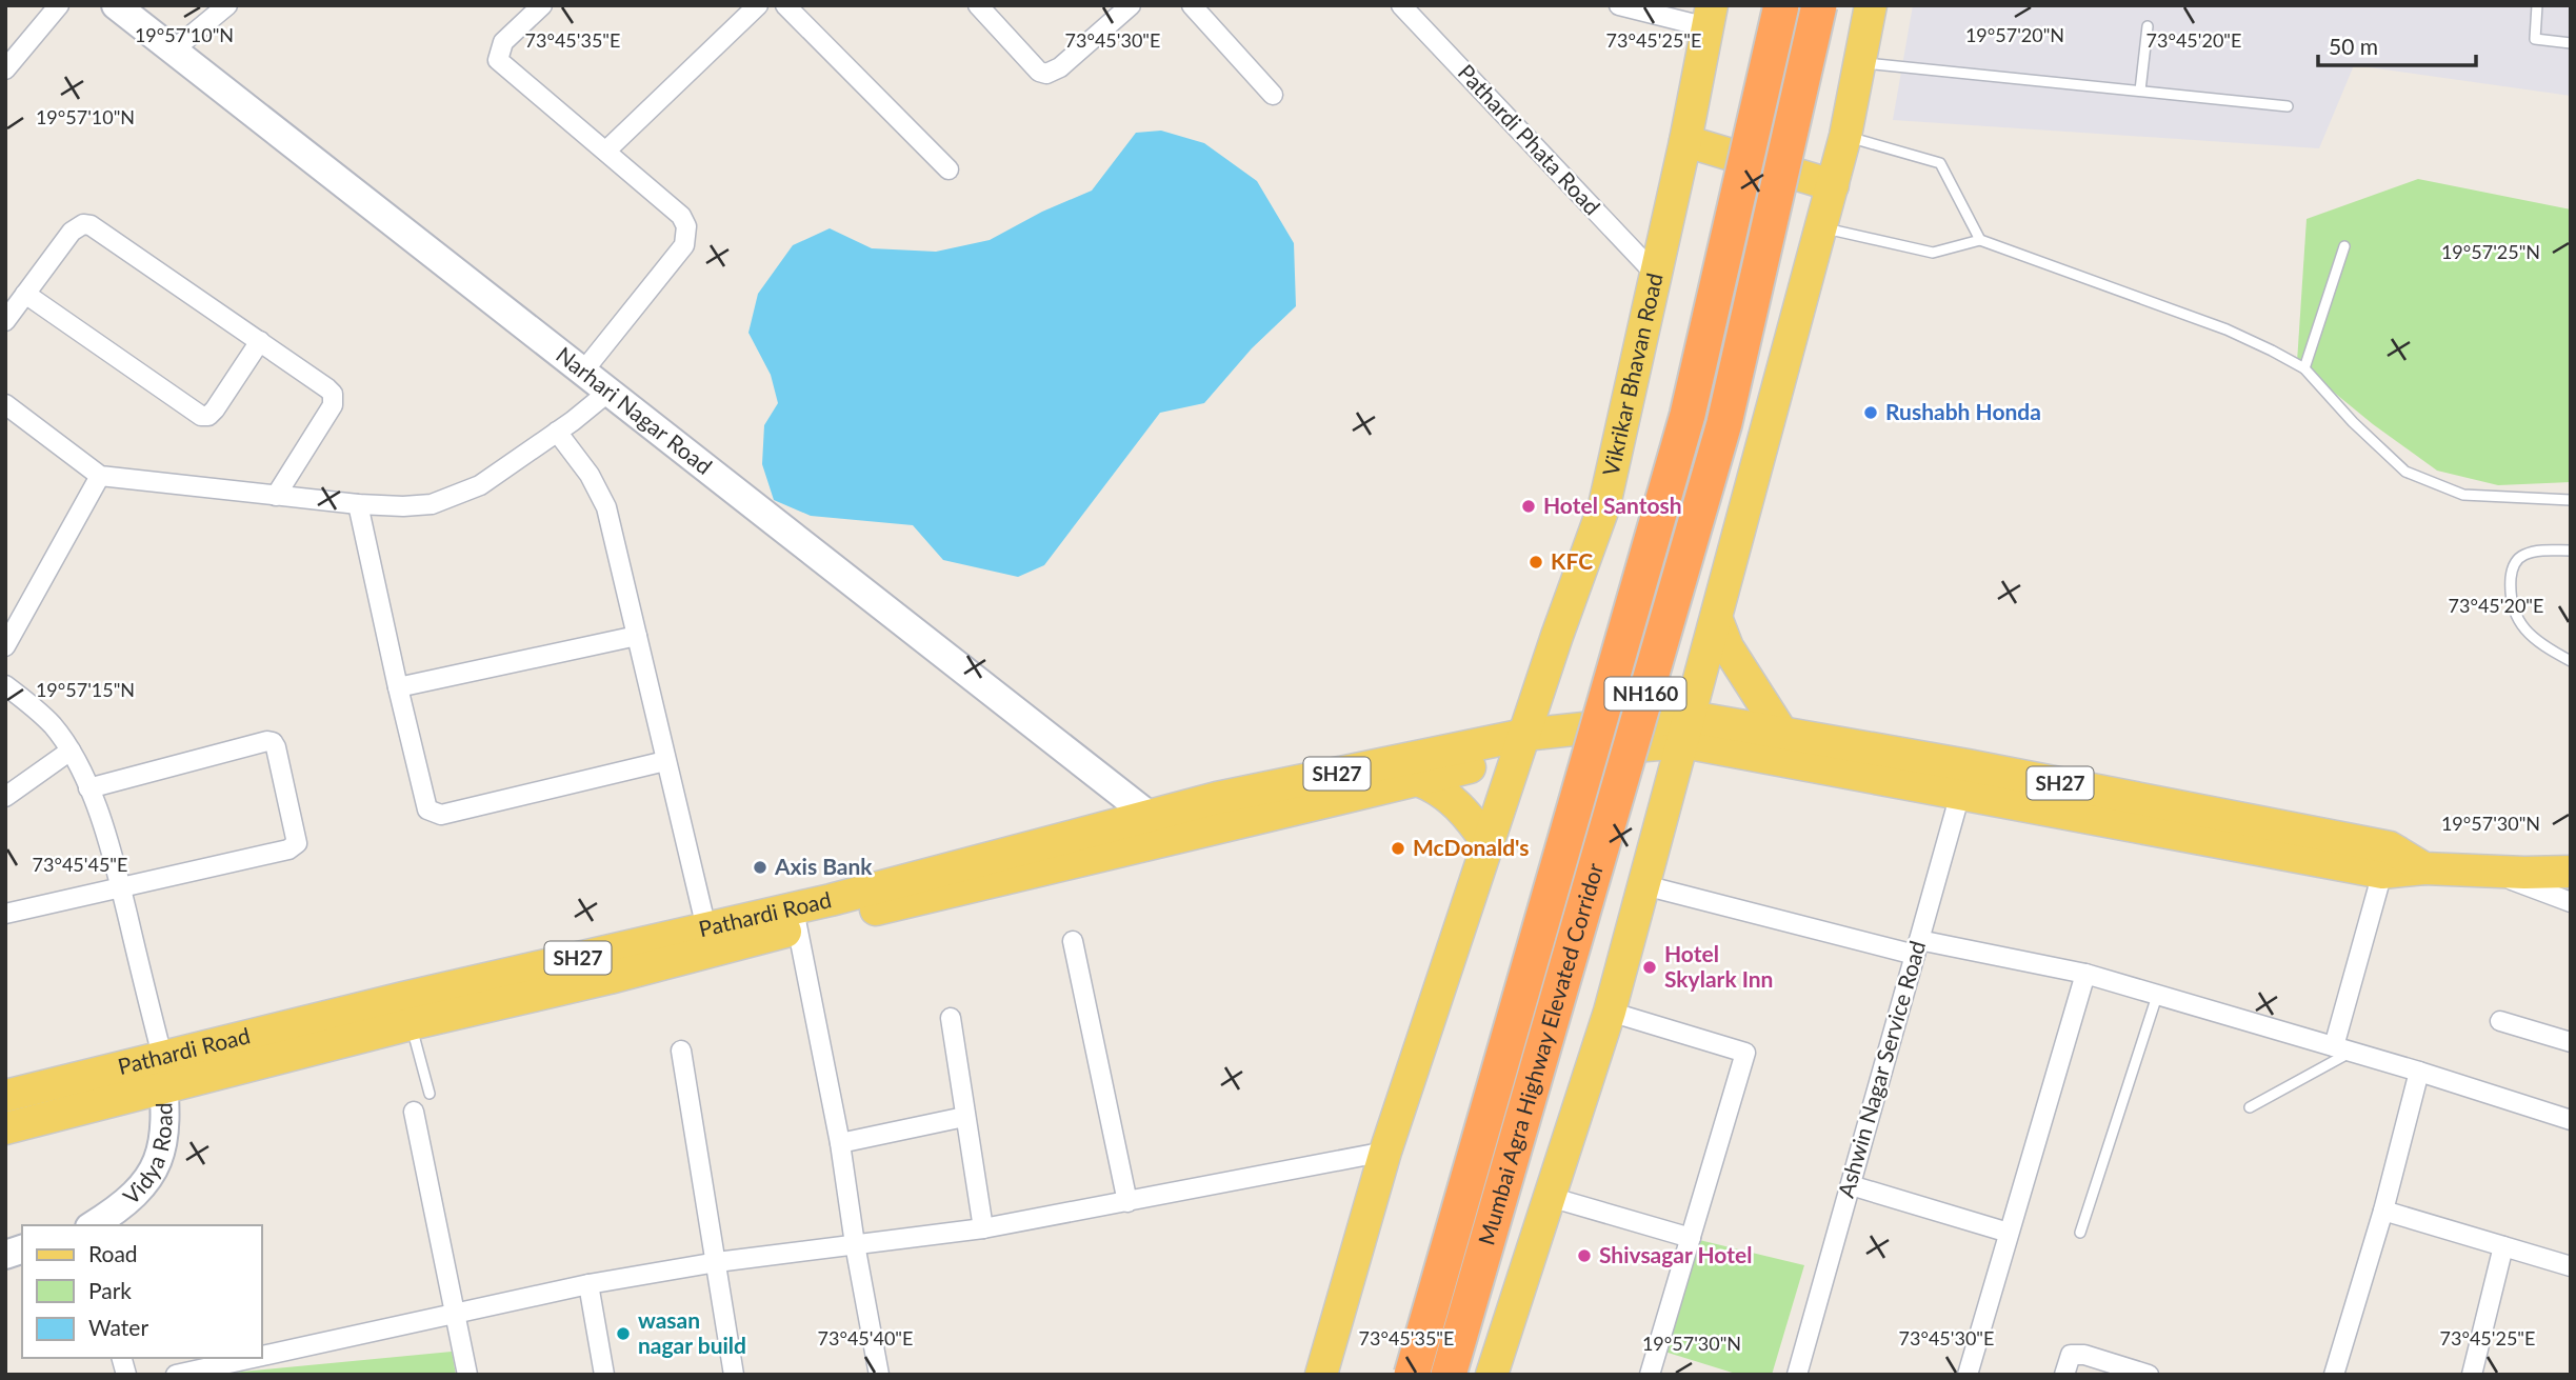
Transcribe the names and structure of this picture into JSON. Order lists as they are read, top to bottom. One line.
{"streets":{"highway":["NH160","Mumbai Agra Highway Elevated Corridor"],"main road":["Vikrikar Bhavan Road","SH27","Pathardi Road"],"street":["Pathardi Phata Road","Narhari Nagar Road","Ashwin Nagar Service Road","Vidya Road"]},"crossings":[["Pathardi Phata Road","Vikrikar Bhavan Road"],["Vikrikar Bhavan Road","SH27"],["Narhari Nagar Road","SH27"],["SH27","Ashwin Nagar Service Road"],["Pathardi Road","Vidya Road"]],"places":["Rushabh Honda","Hotel Santosh","KFC","McDonald's","Axis Bank","Hotel Skylark Inn","Shivsagar Hotel","wasan nagar build"],"legend":["Road","Park","Water"],"scale_bar":"50 m","coordinates":["19°57'10\"N","19°57'20\"N","73°45'35\"E","73°45'30\"E","73°45'25\"E","73°45'20\"E","19°57'25\"N","19°57'15\"N","19°57'30\"N","73°45'45\"E","73°45'40\"E"]}
